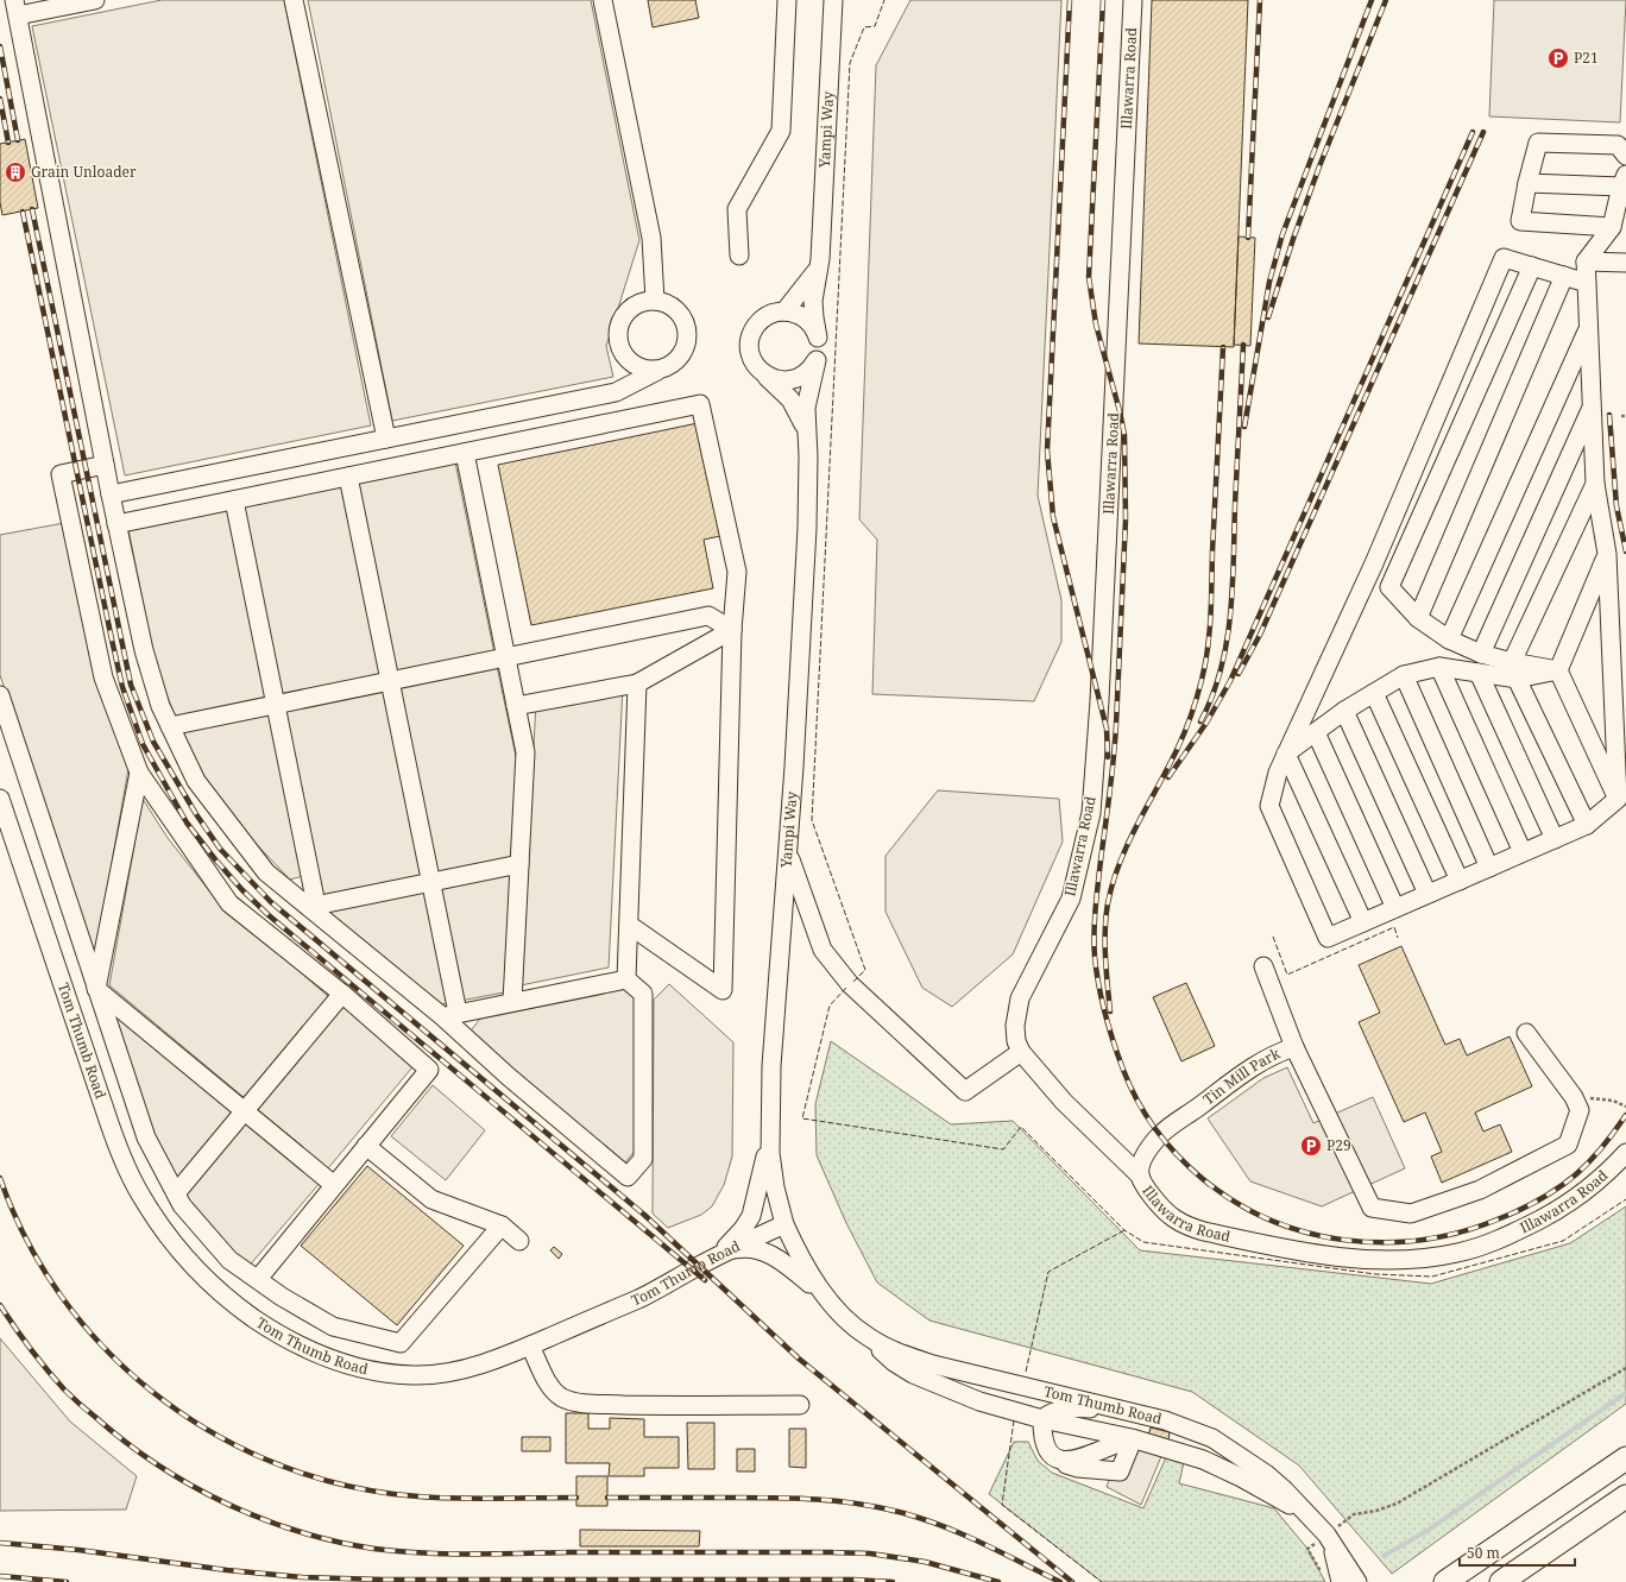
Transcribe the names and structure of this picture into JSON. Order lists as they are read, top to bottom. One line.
{"streets":{"street":["Illawarra Road","Yampi Way","Tom Thumb Road","Tin Mill Park"]},"crossings":[["Illawarra Road","Tin Mill Park"],["Yampi Way","Tom Thumb Road"]],"places":{"parking":["P21","P29"],"building":["Grain Unloader"]},"scale_bar":"50 m"}
